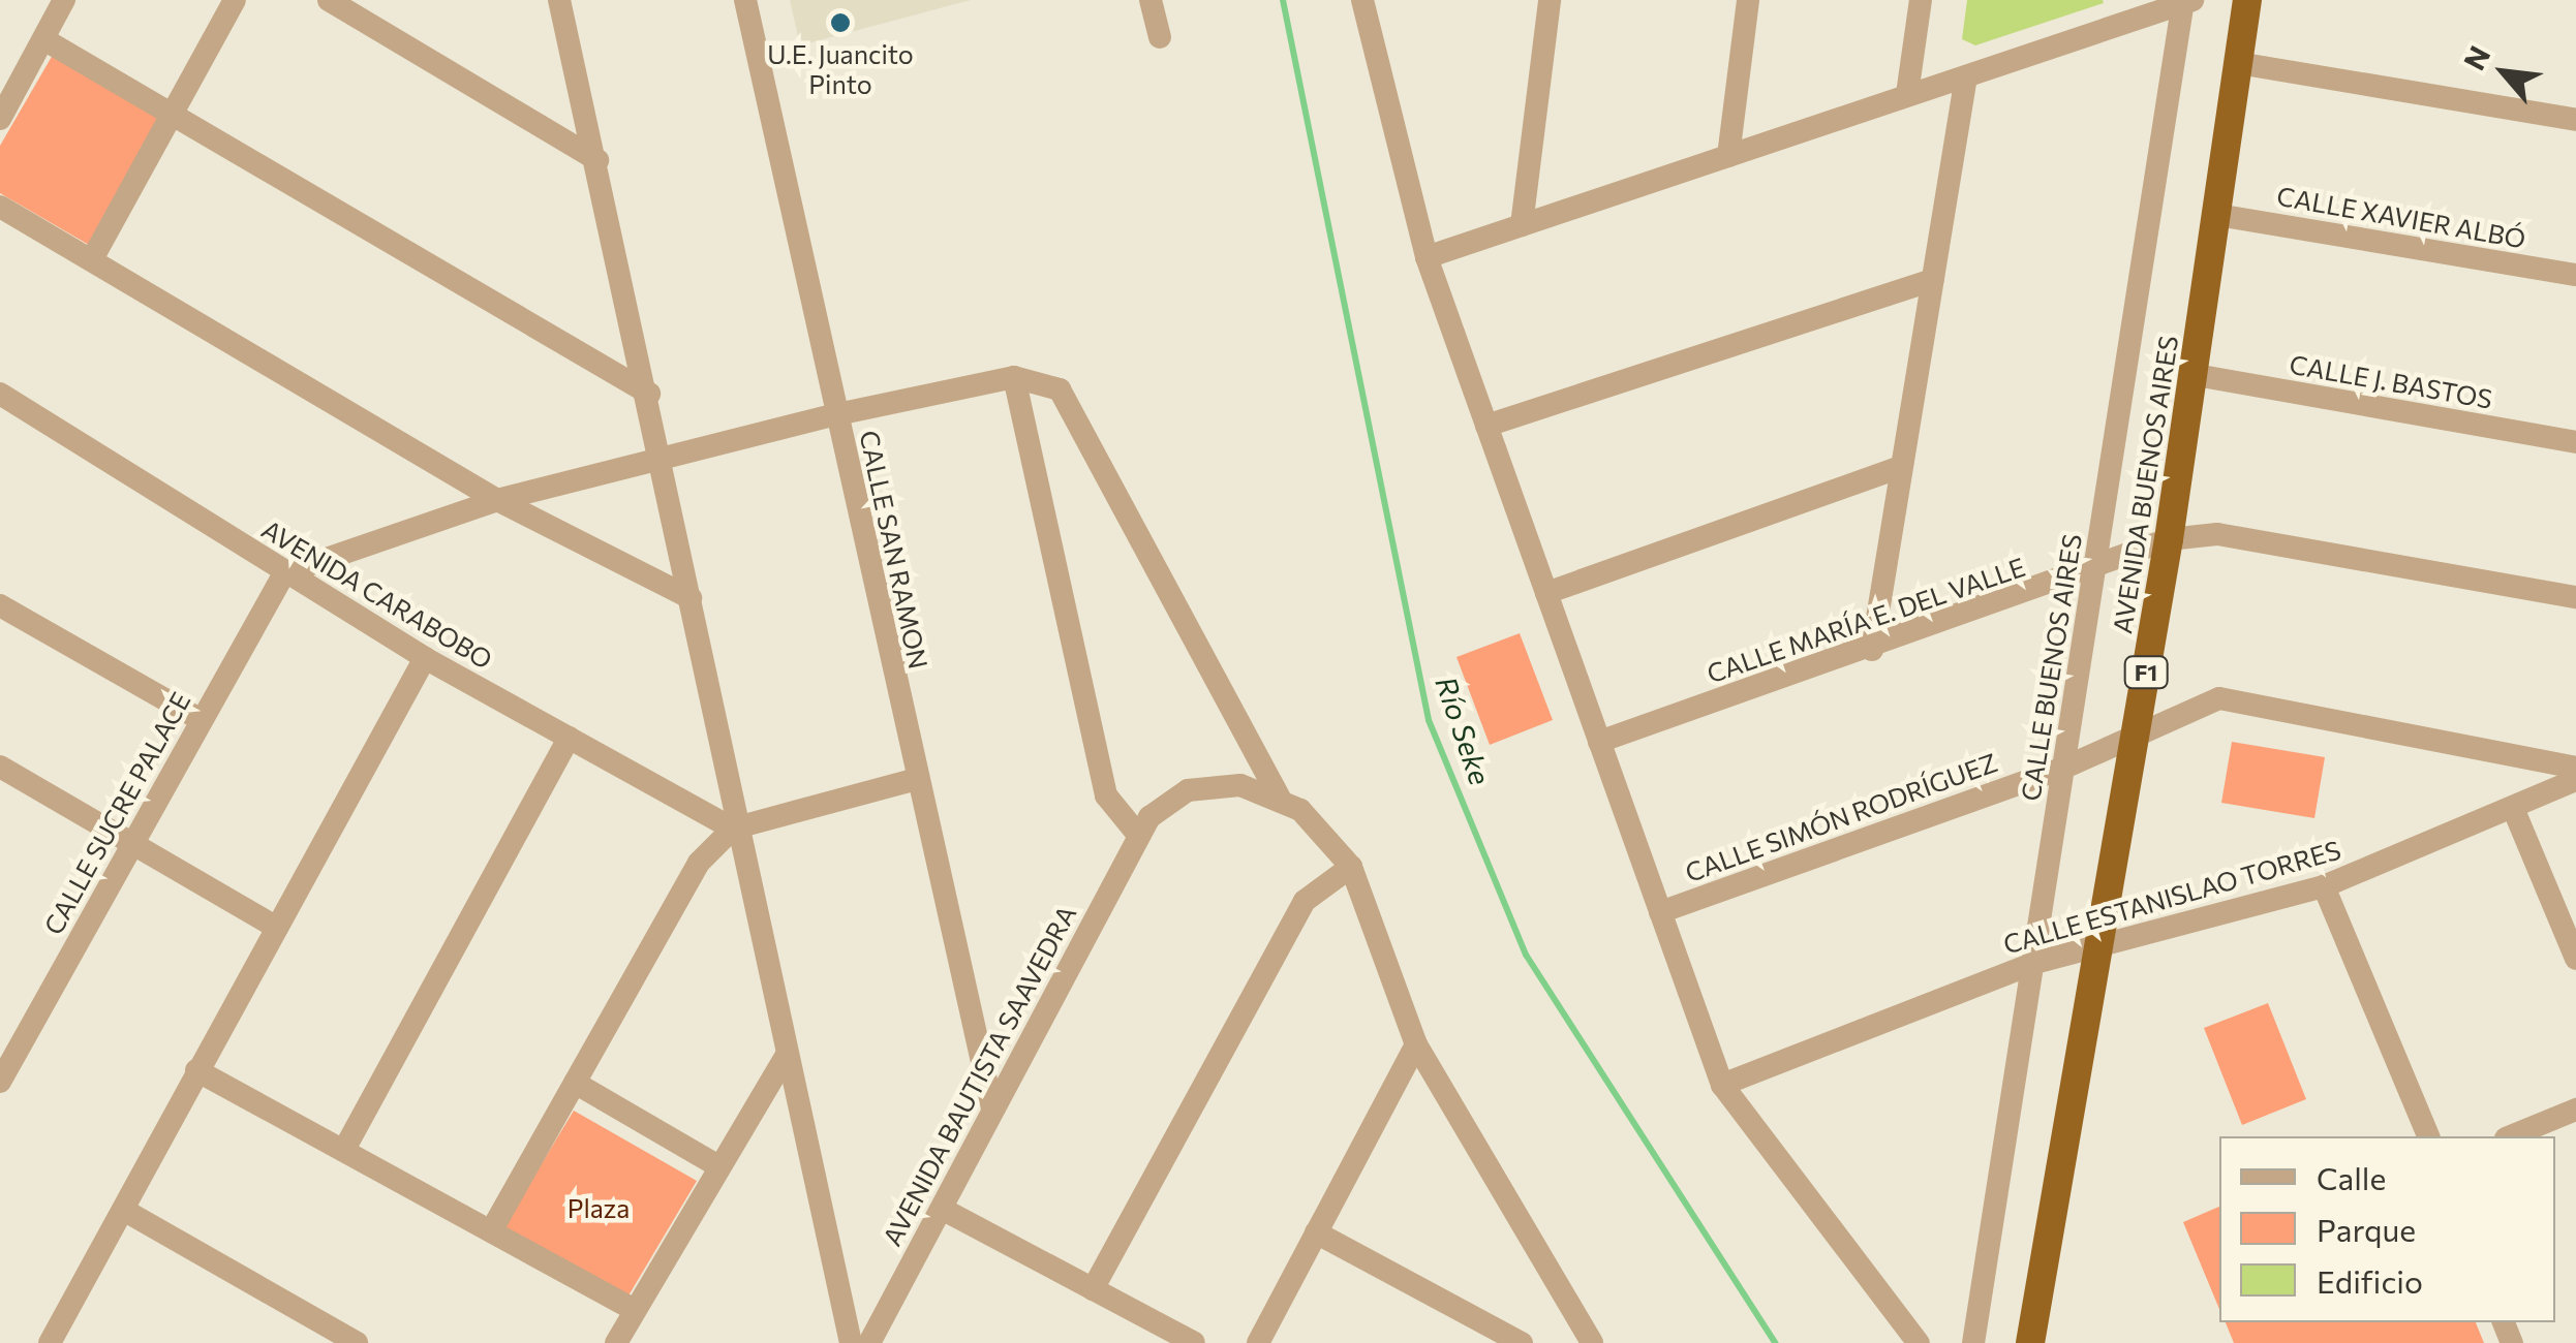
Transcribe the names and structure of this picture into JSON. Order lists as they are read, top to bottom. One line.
{"streets":{"highway":["AVENIDA BUENOS AIRES","F1"],"street":["CALLE XAVIER ALBÓ","CALLE J. BASTOS","CALLE SAN RAMON","AVENIDA CARABOBO","CALLE MARÍA E. DEL VALLE","CALLE BUENOS AIRES","CALLE SUCRE PALACE","CALLE SIMÓN RODRÍGUEZ","CALLE ESTANISLAO TORRES","AVENIDA BAUTISTA SAAVEDRA"]},"crossings":[["CALLE XAVIER ALBÓ","AVENIDA BUENOS AIRES"],["CALLE J. BASTOS","AVENIDA BUENOS AIRES"],["AVENIDA BUENOS AIRES","CALLE MARÍA E. DEL VALLE"],["AVENIDA BUENOS AIRES","CALLE SIMÓN RODRÍGUEZ"],["AVENIDA BUENOS AIRES","CALLE ESTANISLAO TORRES"],["CALLE SAN RAMON","AVENIDA BAUTISTA SAAVEDRA"],["AVENIDA CARABOBO","CALLE SUCRE PALACE"],["CALLE MARÍA E. DEL VALLE","CALLE BUENOS AIRES"],["CALLE BUENOS AIRES","CALLE SIMÓN RODRÍGUEZ"],["CALLE BUENOS AIRES","CALLE ESTANISLAO TORRES"]],"water":["Río Seke"],"parks":["Plaza"],"places":["U.E. Juancito Pinto"],"legend":["Calle","Parque","Edificio"],"north":"top left"}
